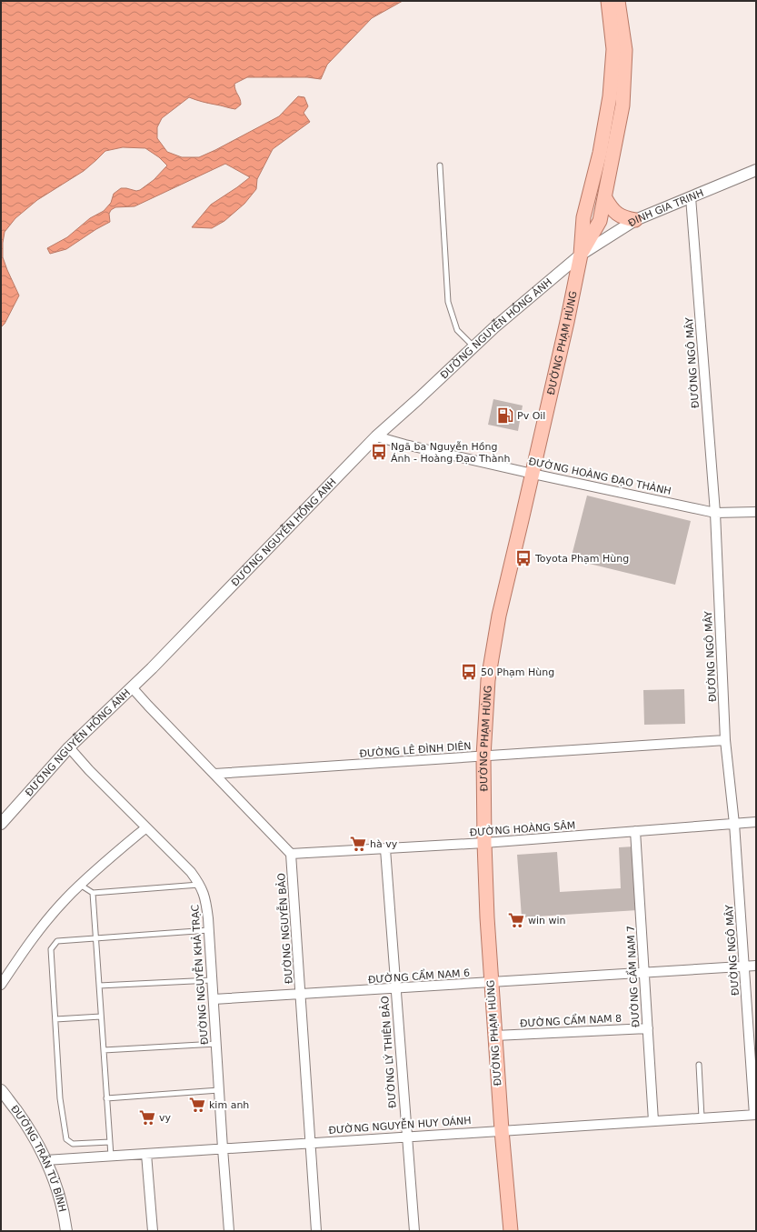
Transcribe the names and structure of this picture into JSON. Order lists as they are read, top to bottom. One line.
{"streets":{"main road":["ĐƯỜNG PHẠM HÙNG"],"street":["ĐINH GIA TRINH","ĐƯỜNG NGUYỄN HỒNG ÁNH","ĐƯỜNG NGÔ MÂY","ĐƯỜNG HOÀNG ĐẠO THÀNH","ĐƯỜNG LÊ ĐÌNH DIÊN","ĐƯỜNG HOÀNG SÂM","ĐƯỜNG NGUYỄN BẢO","ĐƯỜNG NGUYỄN KHẢ TRẠC","ĐƯỜNG CẨM NAM 6","ĐƯỜNG CẨM NAM 7","ĐƯỜNG CẨM NAM 8","ĐƯỜNG LÝ THIÊN BẢO","ĐƯỜNG NGUYỄN HUY OÁNH","ĐƯỜNG TRẦN TỬ BÌNH"]},"crossings":[["ĐINH GIA TRINH","ĐƯỜNG NGUYỄN HỒNG ÁNH"],["ĐINH GIA TRINH","ĐƯỜNG PHẠM HÙNG"],["ĐINH GIA TRINH","ĐƯỜNG NGÔ MÂY"],["ĐƯỜNG NGUYỄN HỒNG ÁNH","ĐƯỜNG PHẠM HÙNG"],["ĐƯỜNG NGUYỄN HỒNG ÁNH","ĐƯỜNG HOÀNG ĐẠO THÀNH"],["ĐƯỜNG NGUYỄN HỒNG ÁNH","ĐƯỜNG NGUYỄN KHẢ TRẠC"],["ĐƯỜNG PHẠM HÙNG","ĐƯỜNG HOÀNG ĐẠO THÀNH"],["ĐƯỜNG PHẠM HÙNG","ĐƯỜNG LÊ ĐÌNH DIÊN"],["ĐƯỜNG PHẠM HÙNG","ĐƯỜNG HOÀNG SÂM"],["ĐƯỜNG PHẠM HÙNG","ĐƯỜNG CẨM NAM 6"],["ĐƯỜNG PHẠM HÙNG","ĐƯỜNG CẨM NAM 8"],["ĐƯỜNG PHẠM HÙNG","ĐƯỜNG NGUYỄN HUY OÁNH"],["ĐƯỜNG NGÔ MÂY","ĐƯỜNG HOÀNG ĐẠO THÀNH"],["ĐƯỜNG NGÔ MÂY","ĐƯỜNG LÊ ĐÌNH DIÊN"],["ĐƯỜNG NGÔ MÂY","ĐƯỜNG HOÀNG SÂM"],["ĐƯỜNG NGÔ MÂY","ĐƯỜNG CẨM NAM 6"],["ĐƯỜNG NGÔ MÂY","ĐƯỜNG NGUYỄN HUY OÁNH"],["ĐƯỜNG HOÀNG SÂM","ĐƯỜNG NGUYỄN BẢO"],["ĐƯỜNG HOÀNG SÂM","ĐƯỜNG CẨM NAM 7"],["ĐƯỜNG HOÀNG SÂM","ĐƯỜNG LÝ THIÊN BẢO"],["ĐƯỜNG NGUYỄN BẢO","ĐƯỜNG CẨM NAM 6"],["ĐƯỜNG NGUYỄN BẢO","ĐƯỜNG NGUYỄN HUY OÁNH"],["ĐƯỜNG NGUYỄN KHẢ TRẠC","ĐƯỜNG CẨM NAM 6"],["ĐƯỜNG NGUYỄN KHẢ TRẠC","ĐƯỜNG NGUYỄN HUY OÁNH"],["ĐƯỜNG CẨM NAM 6","ĐƯỜNG CẨM NAM 7"],["ĐƯỜNG CẨM NAM 6","ĐƯỜNG LÝ THIÊN BẢO"],["ĐƯỜNG CẨM NAM 7","ĐƯỜNG CẨM NAM 8"],["ĐƯỜNG CẨM NAM 7","ĐƯỜNG NGUYỄN HUY OÁNH"],["ĐƯỜNG LÝ THIÊN BẢO","ĐƯỜNG NGUYỄN HUY OÁNH"],["ĐƯỜNG NGUYỄN HUY OÁNH","ĐƯỜNG TRẦN TỬ BÌNH"]],"places":{"fuel station":["Pv Oil"],"bus stop":["Ngã ba Nguyễn Hồng Ánh - Hoàng Đạo Thành","Toyota Phạm Hùng","50 Phạm Hùng"],"supermarket":["hà vy","win win","kim anh","vy"]}}
